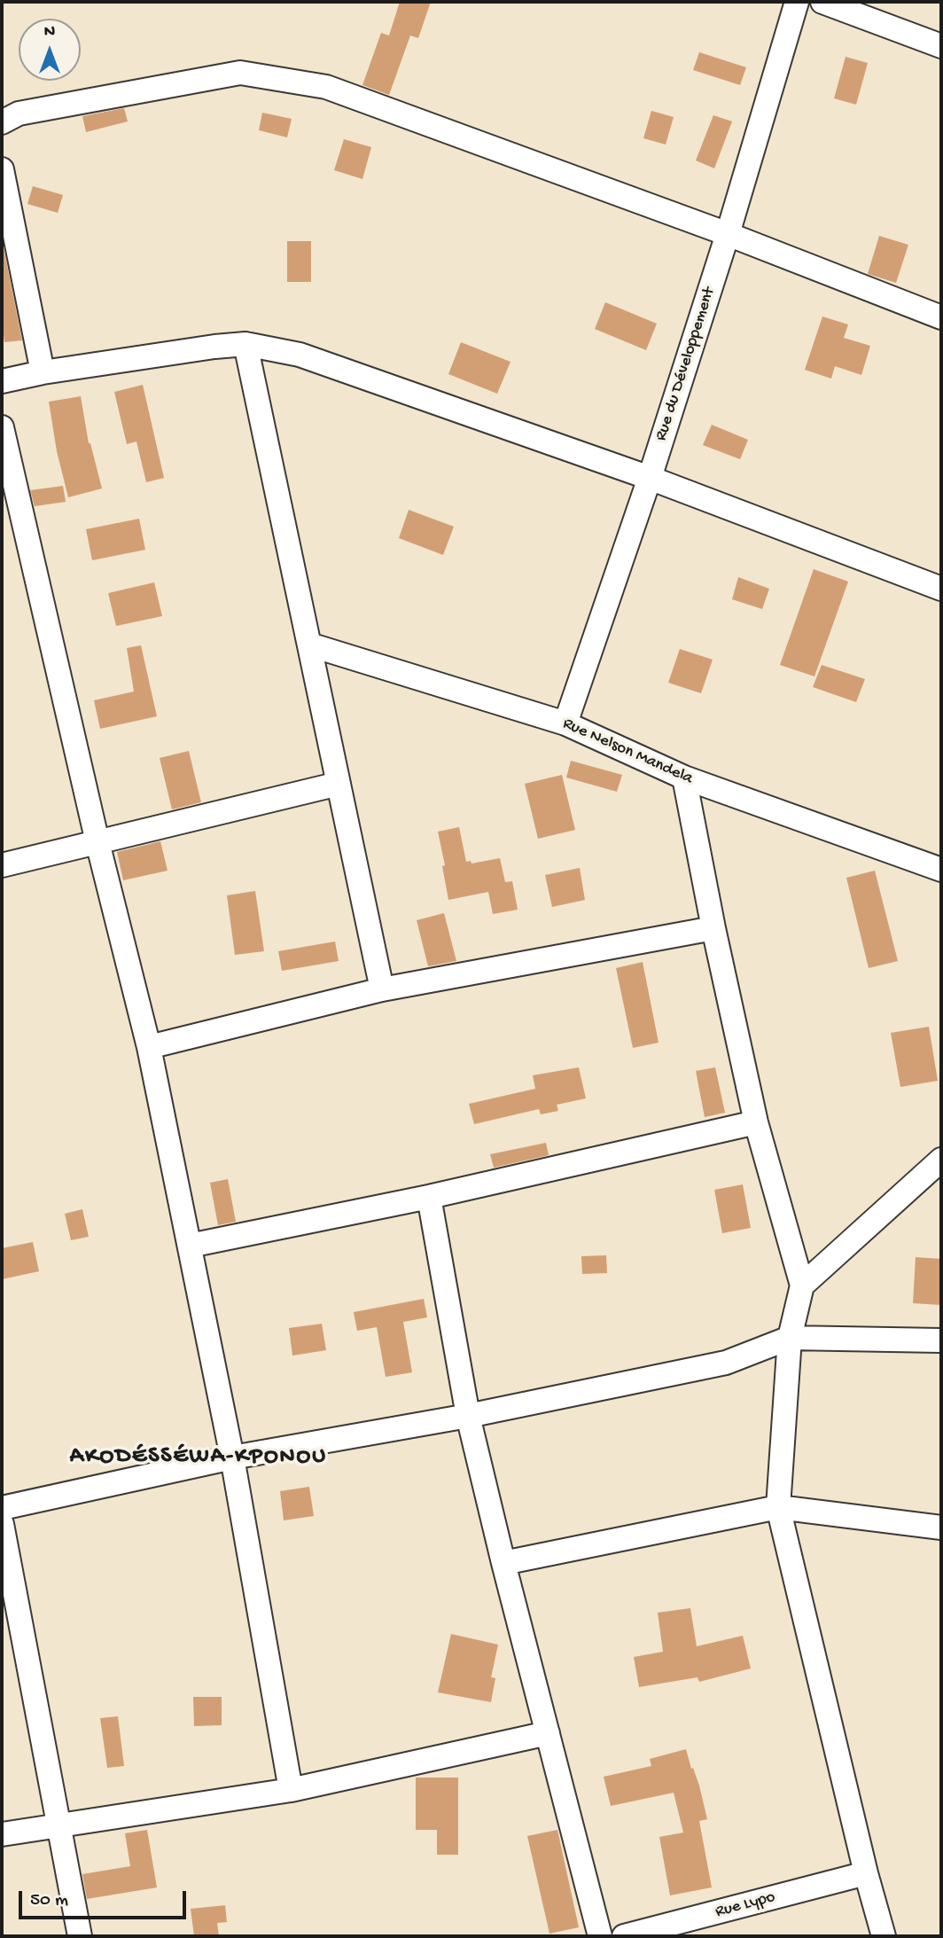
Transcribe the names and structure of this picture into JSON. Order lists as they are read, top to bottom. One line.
{"streets":{"street":["Rue du Développement","Rue Nelson Mandela","Rue Lypo"]},"crossings":[["Rue du Développement","Rue Nelson Mandela"]],"districts":["AKODÉSSÉWA-KPONOU"],"scale_bar":"50 m","north":"top"}
